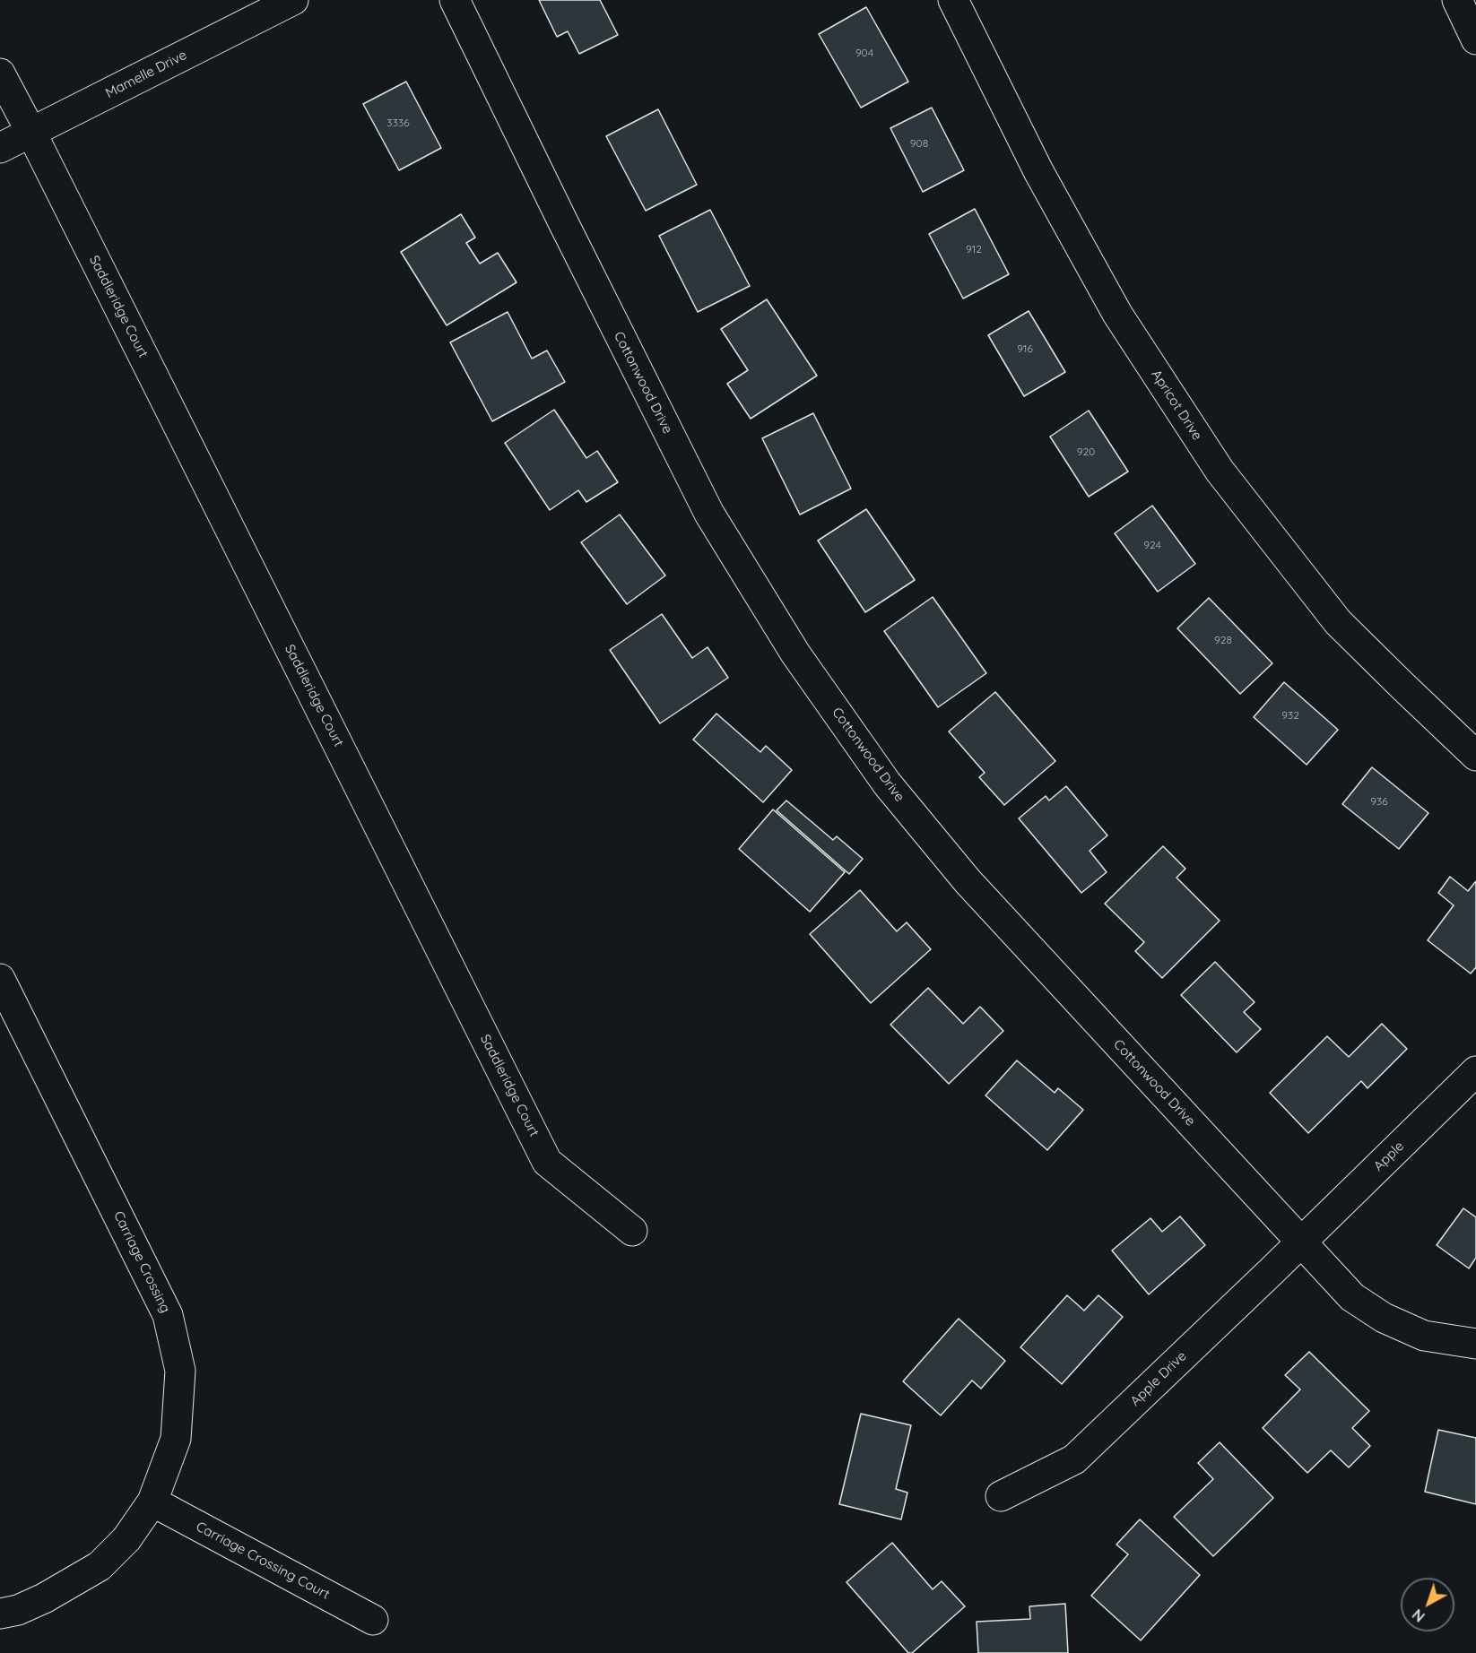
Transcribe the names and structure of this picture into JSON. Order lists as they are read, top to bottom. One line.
{"streets":{"street":["Mamelle Drive","Saddleridge Court","Cottonwood Drive","Apricot Drive","Apple","Carriage Crossing","Apple Drive","Carriage Crossing Court"]},"crossings":[["Mamelle Drive","Saddleridge Court"],["Cottonwood Drive","Apple"],["Cottonwood Drive","Apple Drive"],["Apple","Apple Drive"],["Carriage Crossing","Carriage Crossing Court"]],"house_numbers":["904","3336","908","912","916","920","924","928","932","936"],"north":"bottom left"}
